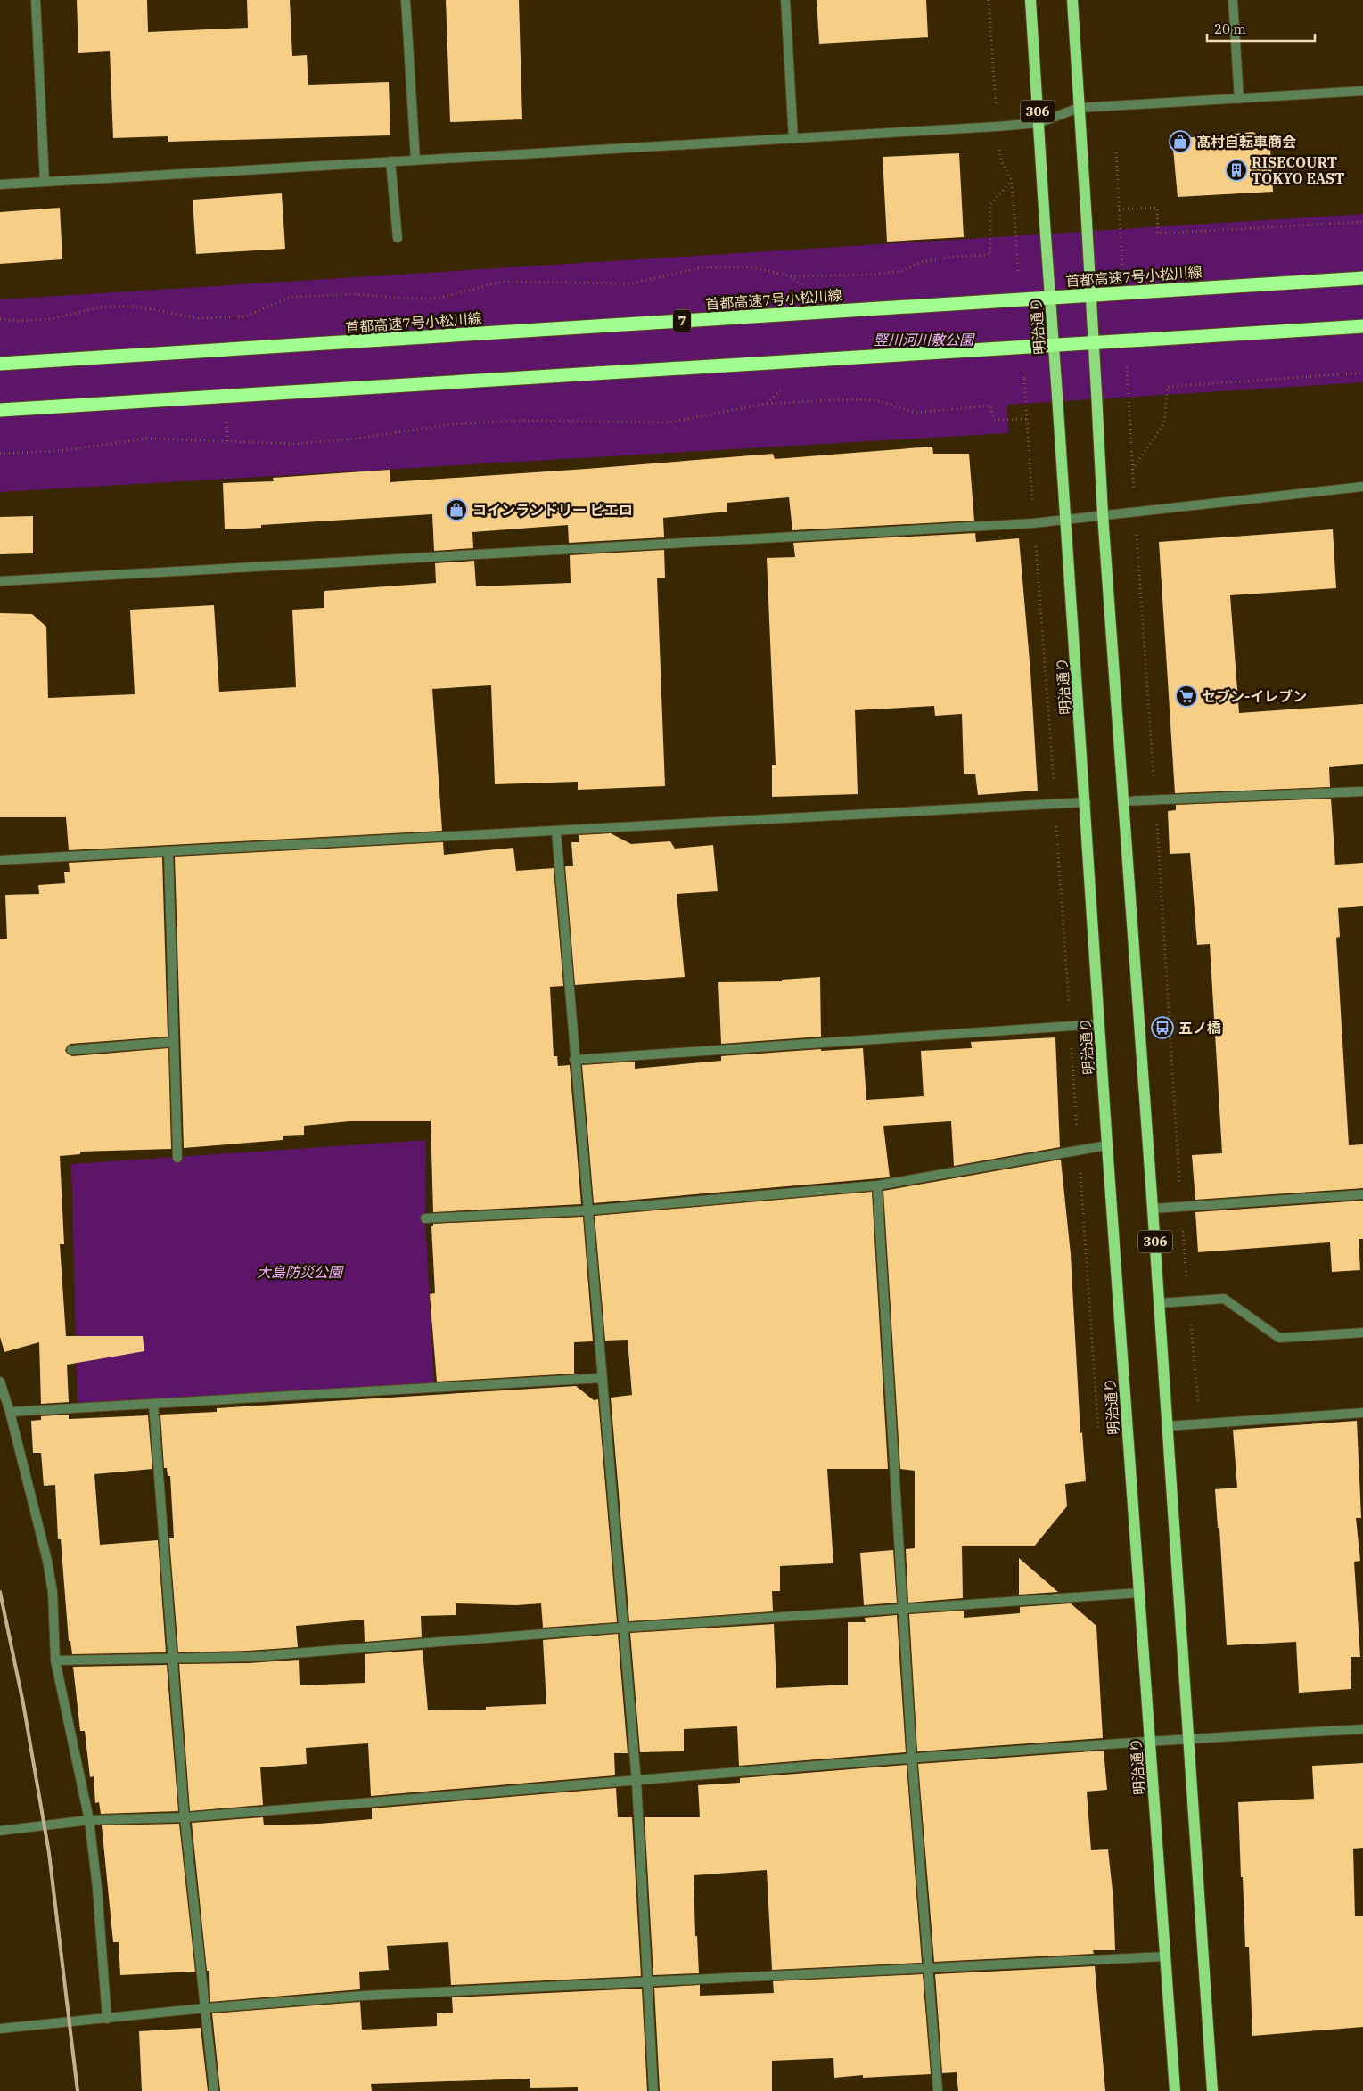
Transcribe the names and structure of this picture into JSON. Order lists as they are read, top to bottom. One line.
{"streets":{"highway":["首都高速7号小松川線","7"],"main road":["306","明治通り"]},"parks":["竪川河川敷公園","大島防災公園"],"places":{"shop":["髙村自転車商会","コインランドリー ピエロ"],"building":["RISECOURT TOKYO EAST"],"supermarket":["セブン-イレブン"],"bus stop":["五ノ橋"]},"scale_bar":"20 m"}
